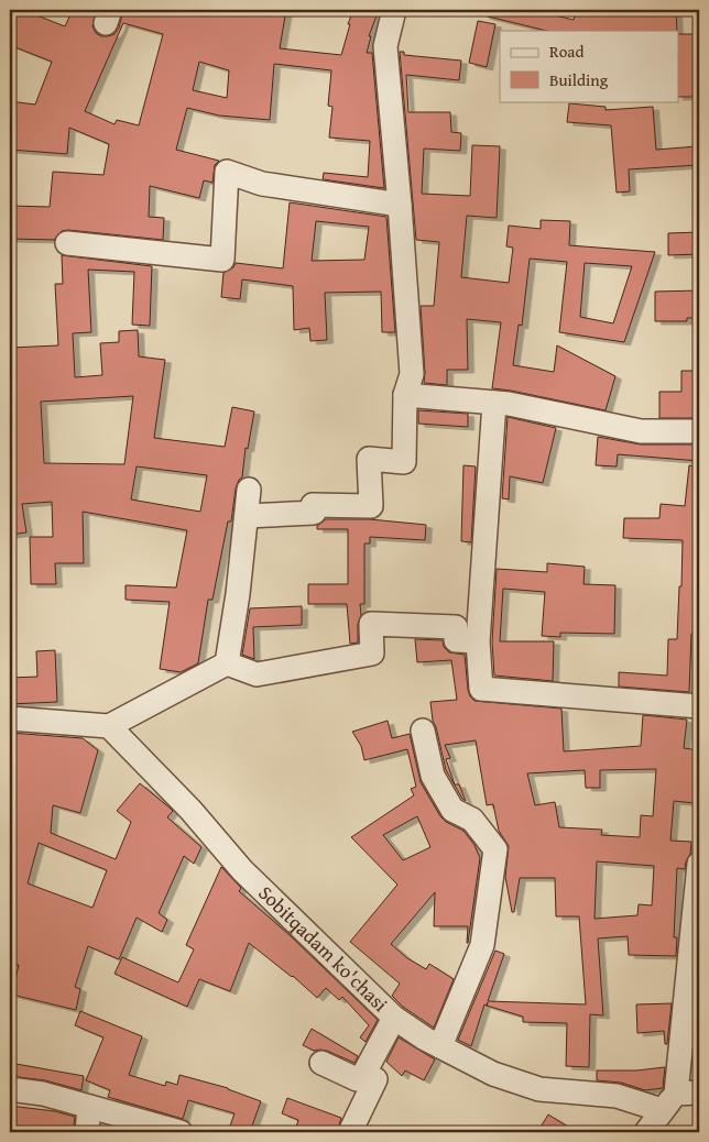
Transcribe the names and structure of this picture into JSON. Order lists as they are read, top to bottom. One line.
{"streets":{"street":["Sobitqadam ko'chasi"]},"legend":["Road","Building"]}
